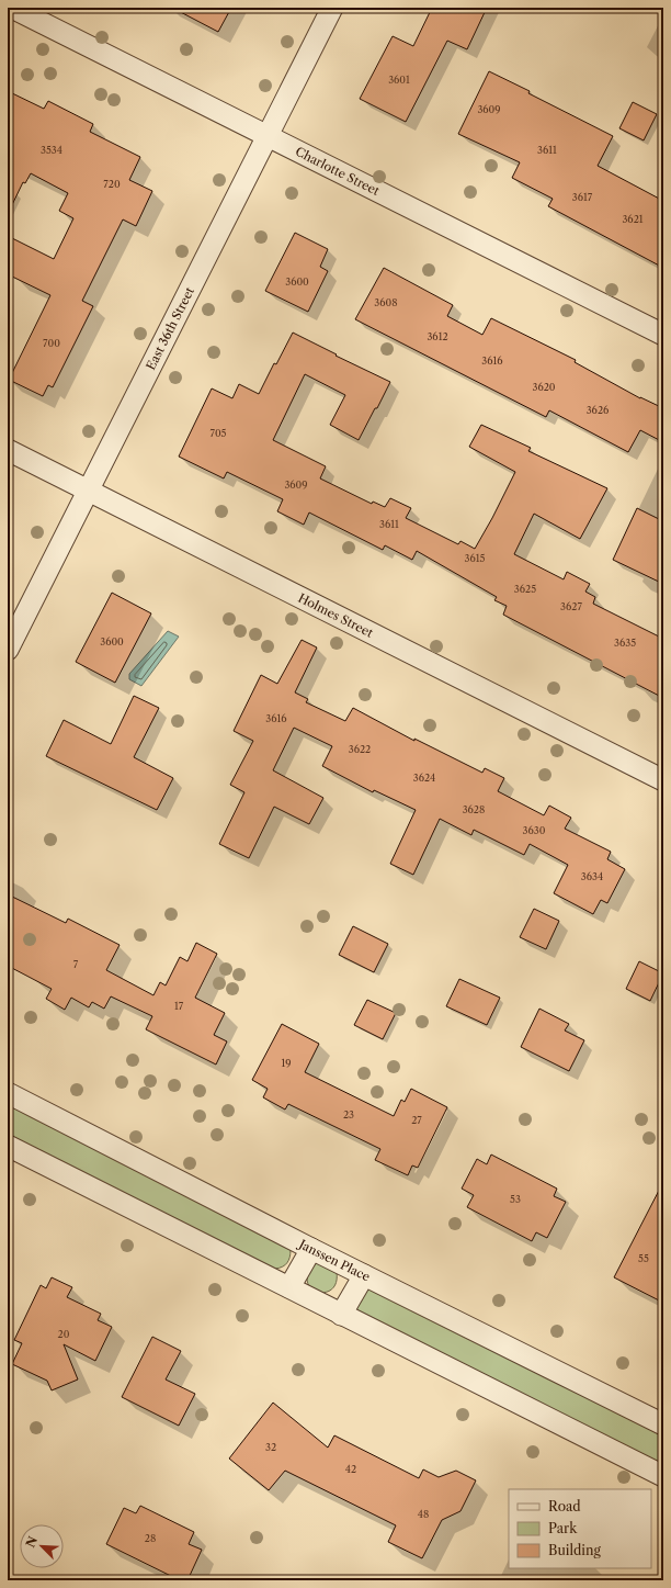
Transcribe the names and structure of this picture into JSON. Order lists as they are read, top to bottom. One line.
{"streets":{"street":["Charlotte Street","East 36th Street","Holmes Street","Janssen Place"]},"crossings":[["Charlotte Street","East 36th Street"],["East 36th Street","Holmes Street"]],"house_numbers":["3601","3609","3534","3611","720","3617","3621","3600","3608","3612","700","3616","3620","3626","705","3609","3611","3615","3625","3627","3600","3635","3616","3622","3624","3628","3630","3634","7","17","19","23","27","53","55","20","32","42","48","28"],"legend":["Road","Park","Building"],"north":"top left"}
